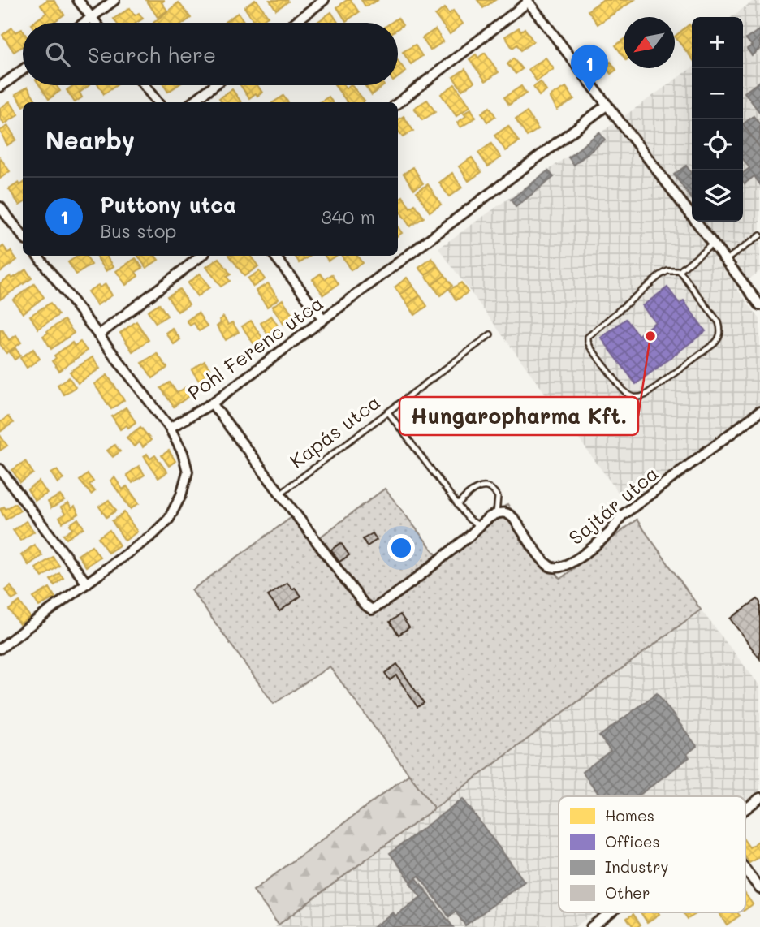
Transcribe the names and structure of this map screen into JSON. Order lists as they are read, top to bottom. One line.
{"streets":{"street":["Pohl Ferenc utca","Sajtár utca"],"lane":["Kapás utca"]},"places":["Hungaropharma Kft."],"legend":["Homes","Offices","Industry","Other"],"north":"bottom left","page":{"map_buttons":["+","−"],"search":"Search here","pins":"1","heading":"Nearby","list":[{"mark":"1","name":"Puttony utca","note":"Bus stop","value":"340 m"}]}}
